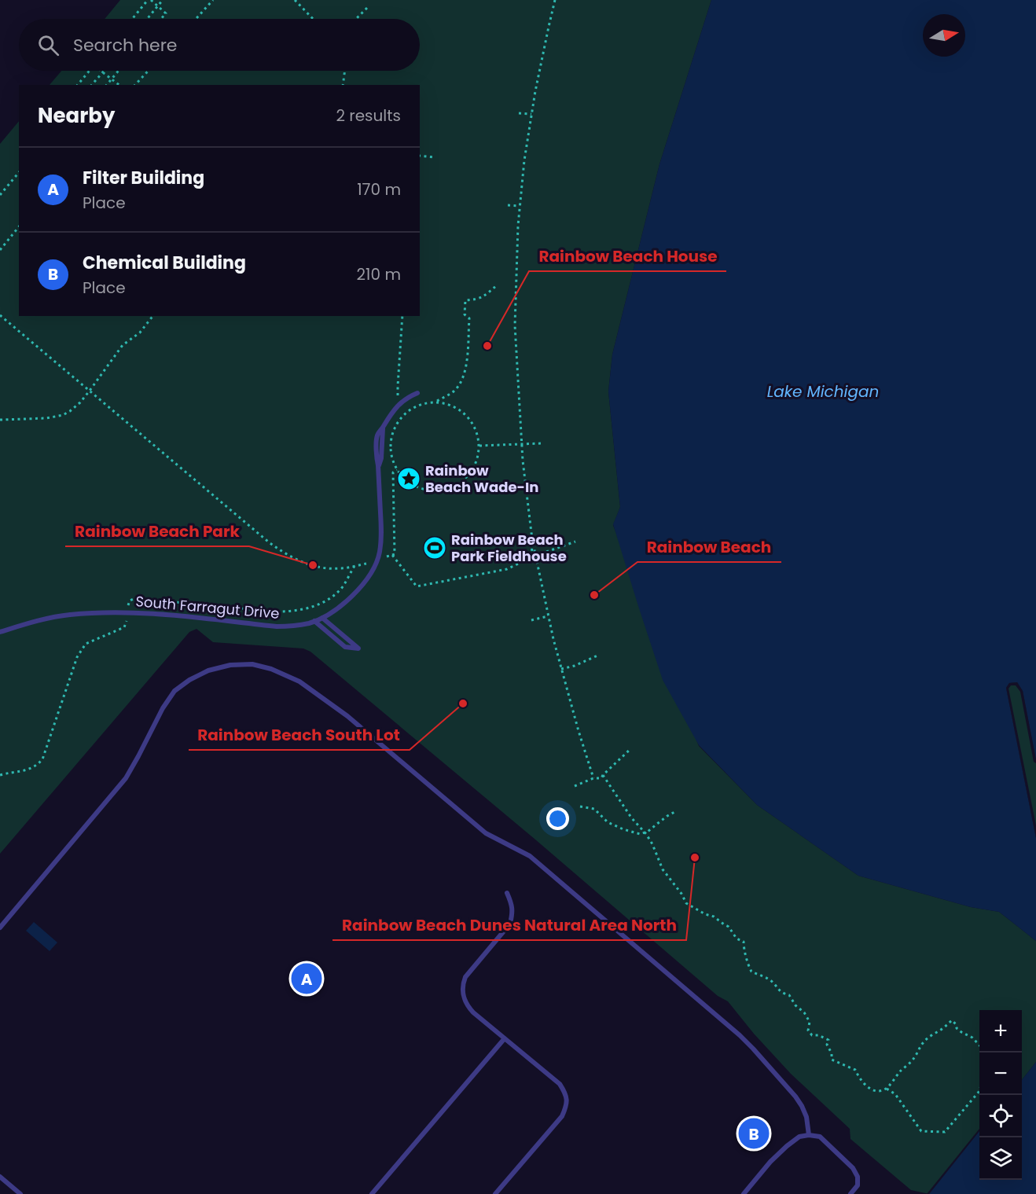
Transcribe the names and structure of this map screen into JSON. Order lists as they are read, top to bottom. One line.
{"streets":{"lane":["South Farragut Drive"]},"water":["Lake Michigan"],"places":{"other":["Rainbow Beach House","Rainbow Beach Park","Rainbow Beach","Rainbow Beach South Lot","Rainbow Beach Dunes Natural Area North"],"place":["Rainbow Beach Wade-In"],"sports":["Rainbow Beach Park Fieldhouse"]},"north":"right","page":{"search":"Search here","heading":["Nearby","2 results"],"list":[{"mark":"A","name":"Filter Building","note":"Place","value":"170 m"},{"mark":"B","name":"Chemical Building","note":"Place","value":"210 m"}],"pins":["A","B"],"map_buttons":["+","−"]}}
